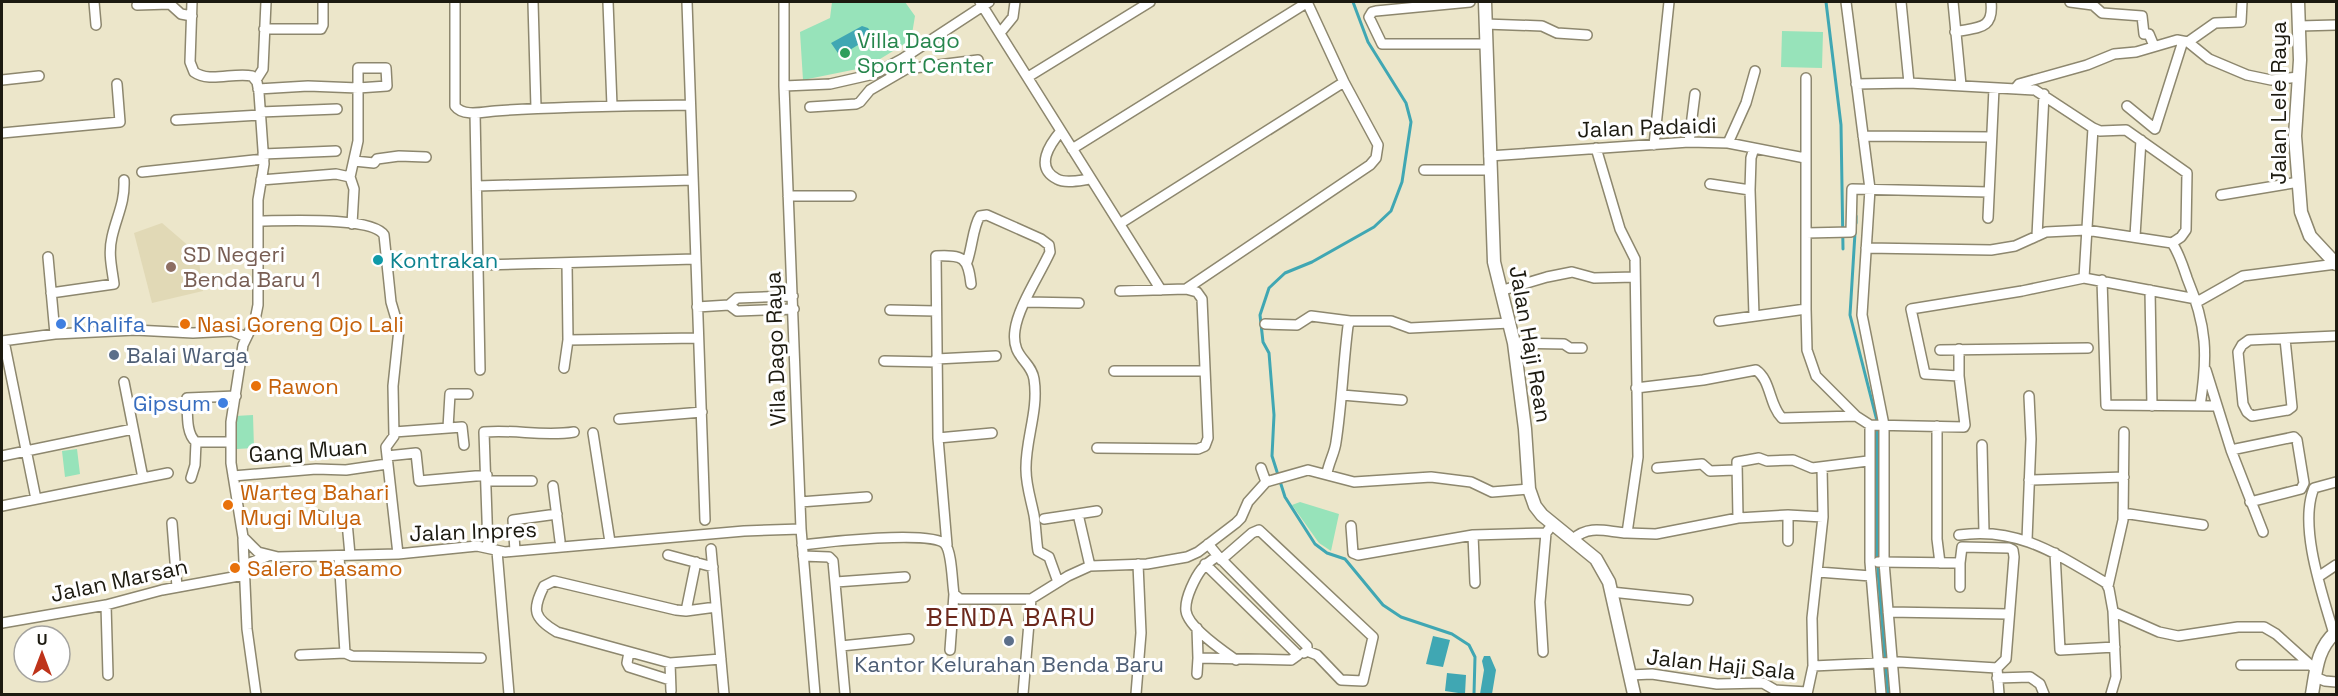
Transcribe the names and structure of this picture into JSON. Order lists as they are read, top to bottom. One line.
{"streets":{"street":["Jalan Lele Raya","Jalan Padaidi","Jalan Haji Rean","Vila Dago Raya","Gang Muan","Jalan Inpres","Jalan Marsan","Jalan Haji Sala"]},"crossings":[["Jalan Padaidi","Jalan Haji Rean"],["Jalan Haji Rean","Jalan Haji Sala"],["Vila Dago Raya","Jalan Inpres"],["Jalan Inpres","Jalan Marsan"]],"districts":["BENDA BARU"],"places":["Villa Dago Sport Center","Kontrakan","SD Negeri Benda Baru 1","Khalifa","Nasi Goreng Ojo Lali","Balai Warga","Rawon","Gipsum","Warteg Bahari Mugi Mulya","Salero Basamo","Kantor Kelurahan Benda Baru"],"north":"top"}
